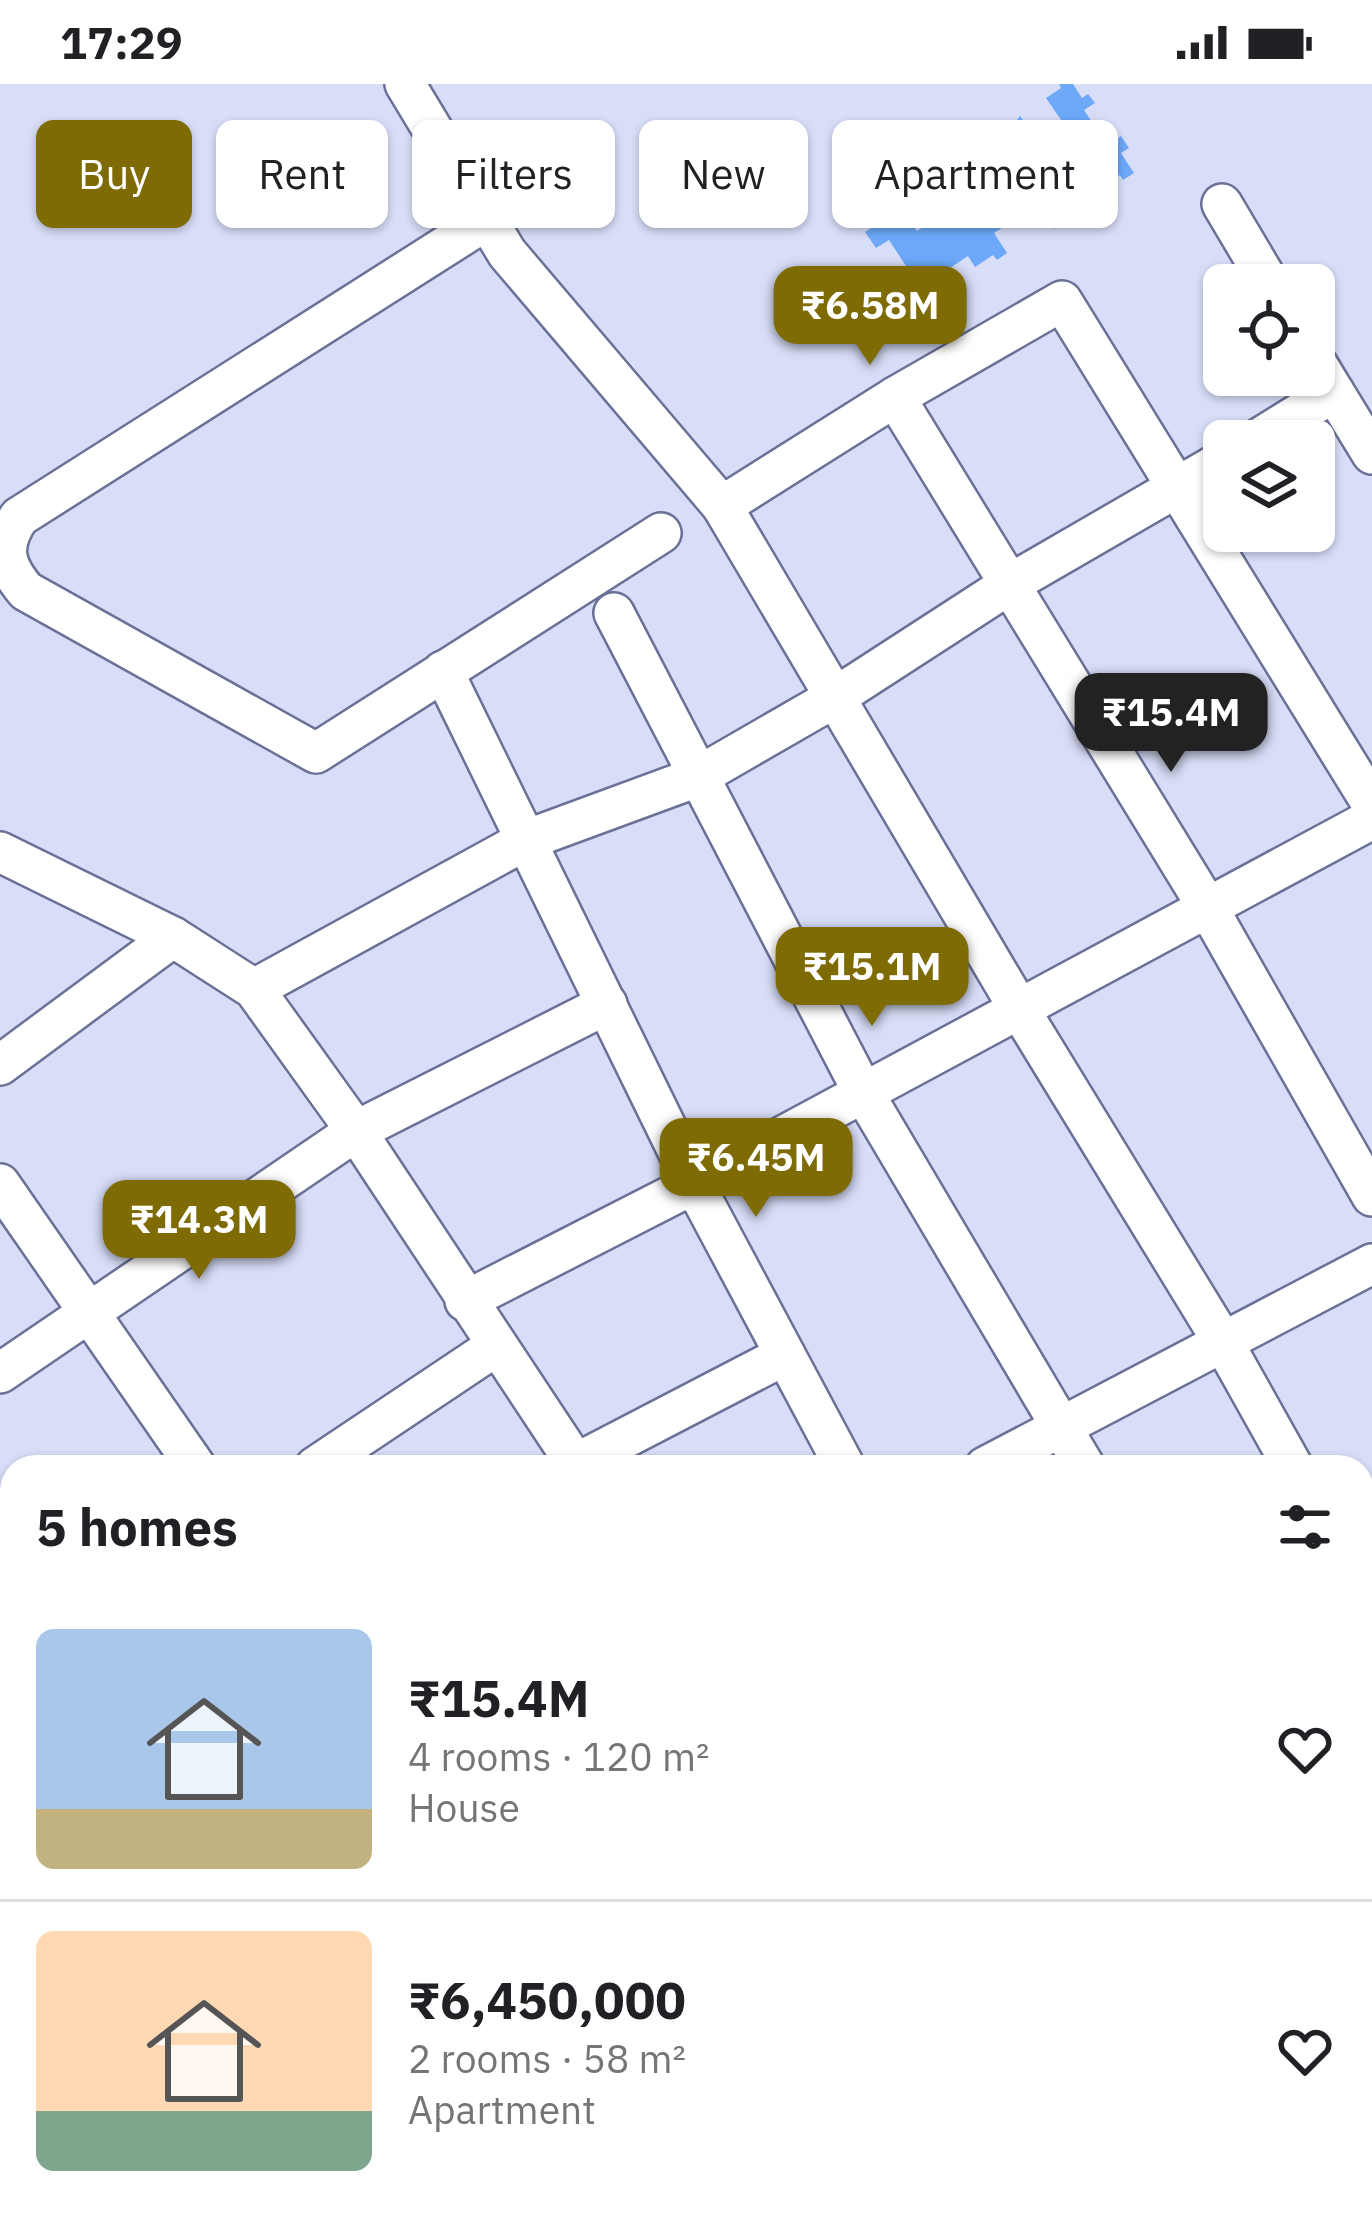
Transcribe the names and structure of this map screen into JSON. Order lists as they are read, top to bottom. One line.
{"page":{"status":"17:29","chip":["Buy","Rent","Filters","New","Apartment"],"price":["₹6.58M","₹15.4M","₹15.1M","₹6.45M","₹14.3M"],"heading":"5 homes","list":[{"name":"₹15.4M","note":"4 rooms · 120 m² · House"},{"name":"₹6,450,000","note":"2 rooms · 58 m² · Apartment"}]}}
